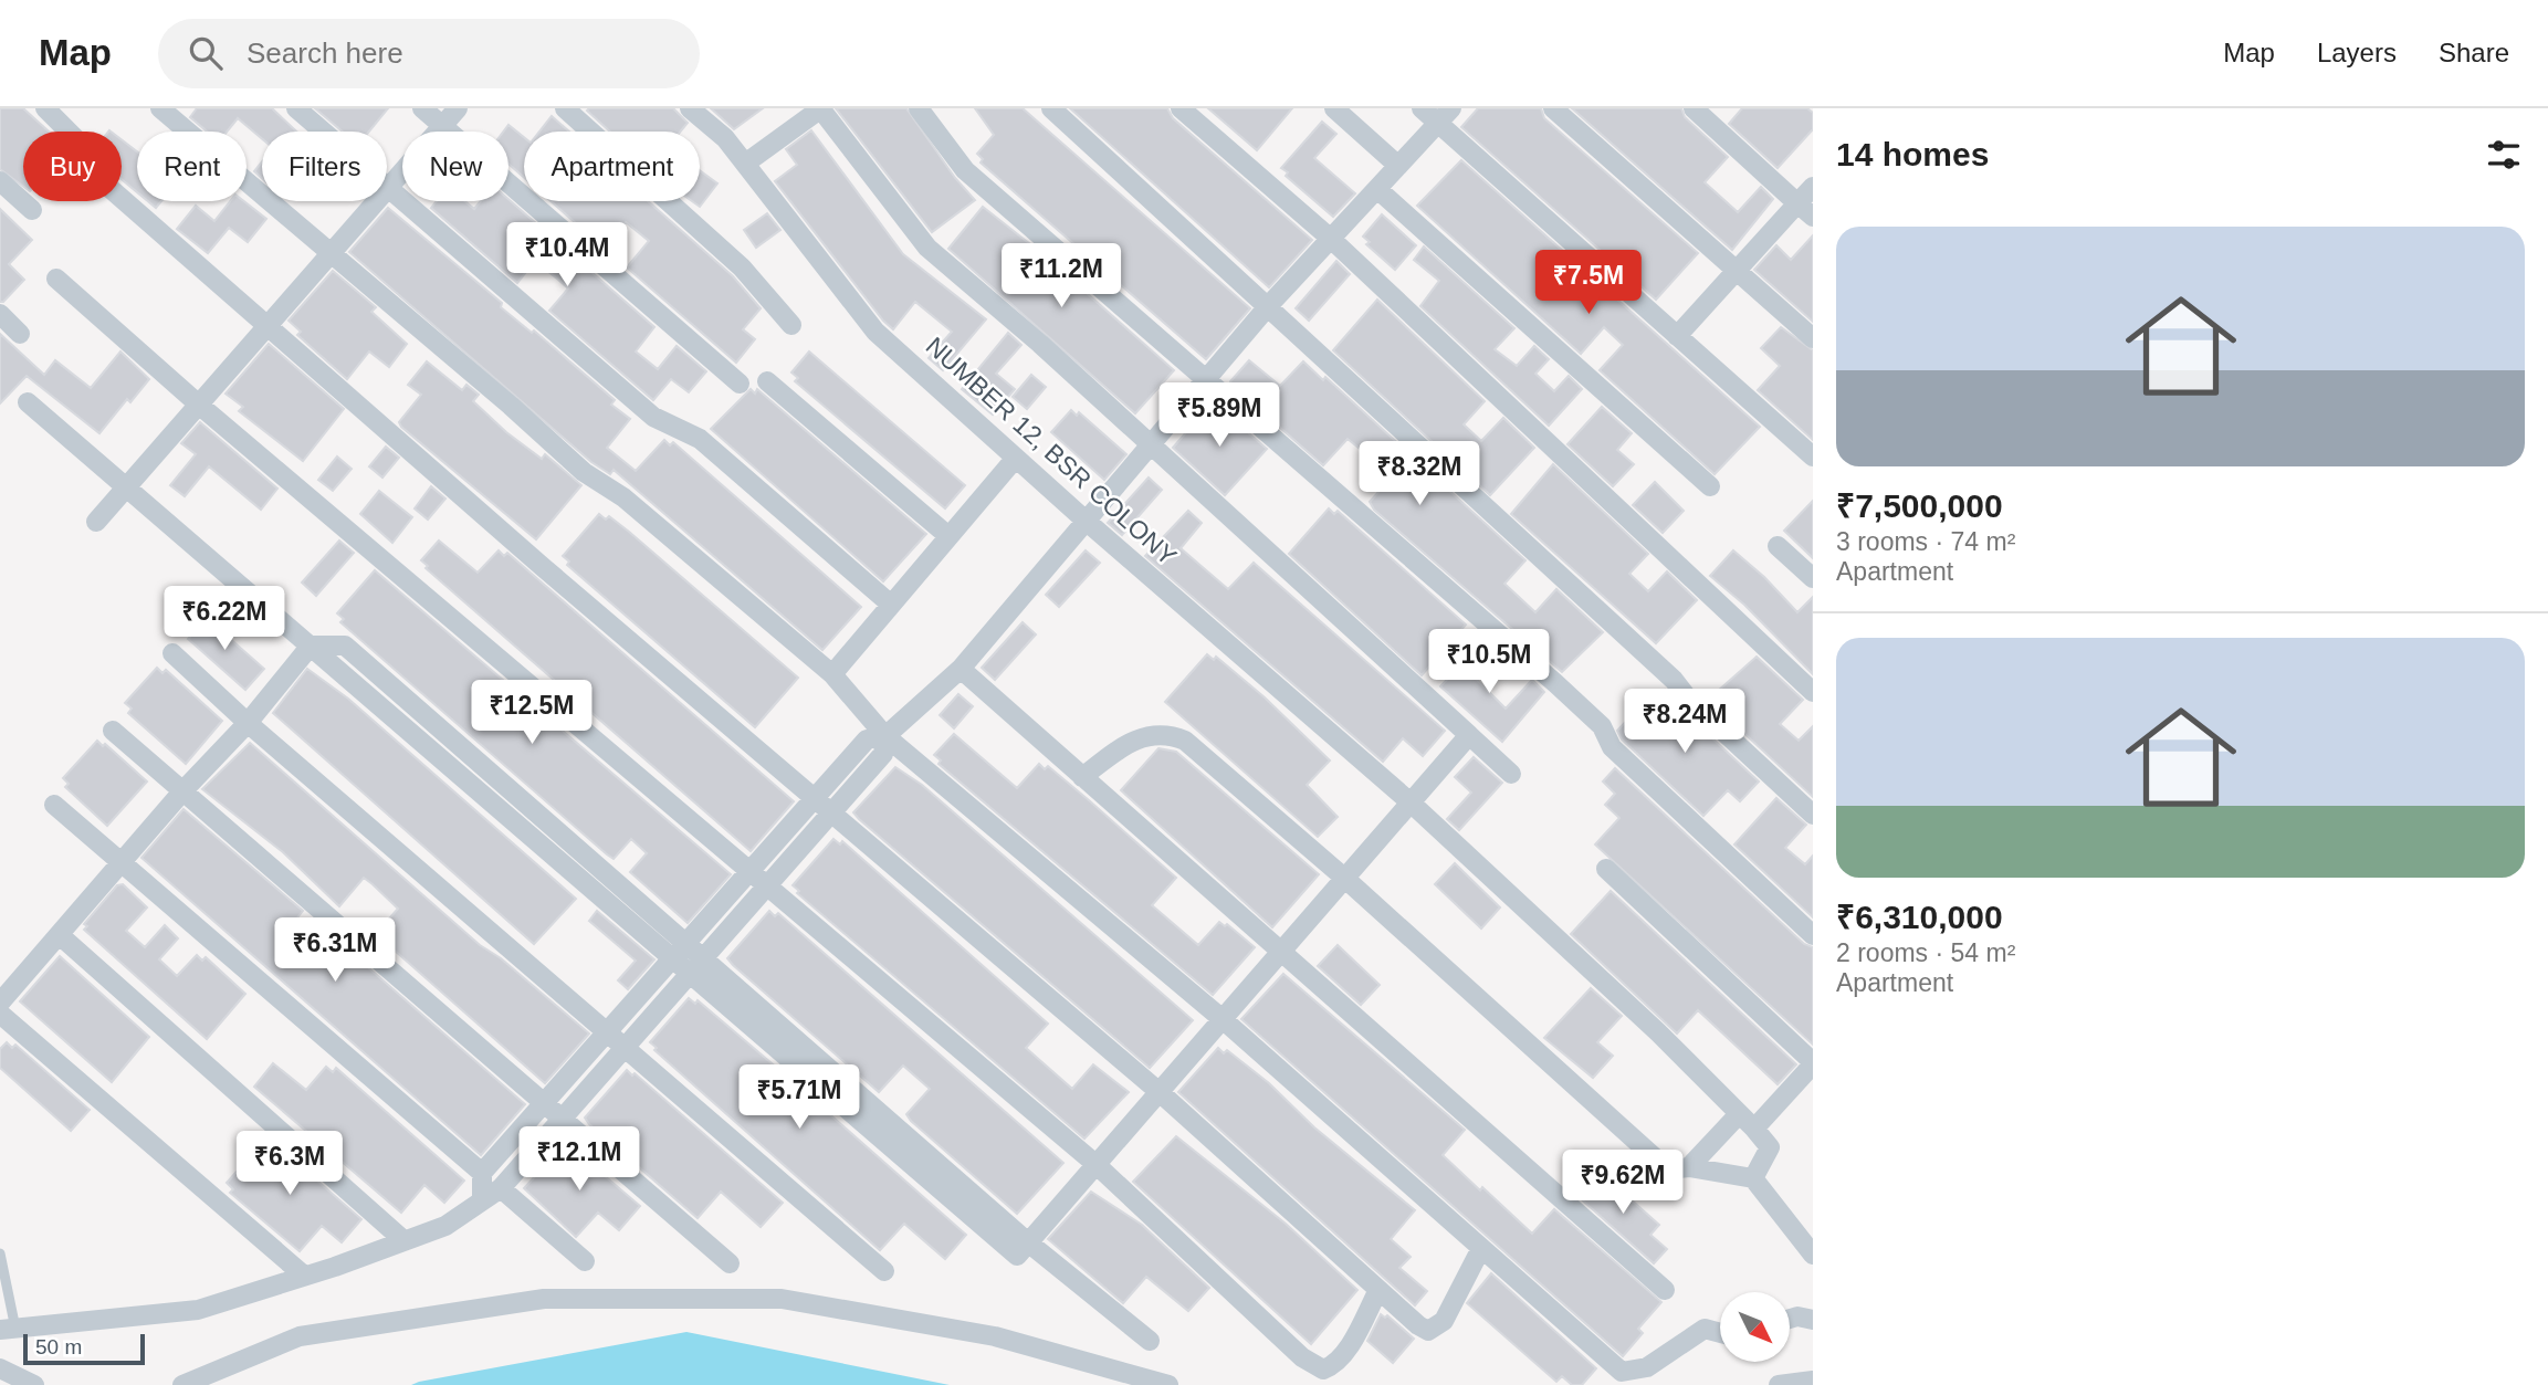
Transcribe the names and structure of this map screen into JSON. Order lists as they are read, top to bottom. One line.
{"streets":{"street":["NUMBER 12, BSR COLONY"]},"scale_bar":"50 m","north":"bottom right","page":{"header":"Map","search":"Search here","nav":["Map","Layers","Share"],"heading":"14 homes","chip":["Buy","Rent","Filters","New","Apartment"],"list":[{"name":"₹7,500,000","note":"3 rooms · 74 m² · Apartment"},{"name":"₹6,310,000","note":"2 rooms · 54 m² · Apartment"}],"price":["₹10.4M","₹11.2M","₹7.5M","₹5.89M","₹8.32M","₹6.22M","₹10.5M","₹12.5M","₹8.24M","₹6.31M","₹5.71M","₹12.1M","₹6.3M","₹9.62M"],"scale":"50 m"}}
